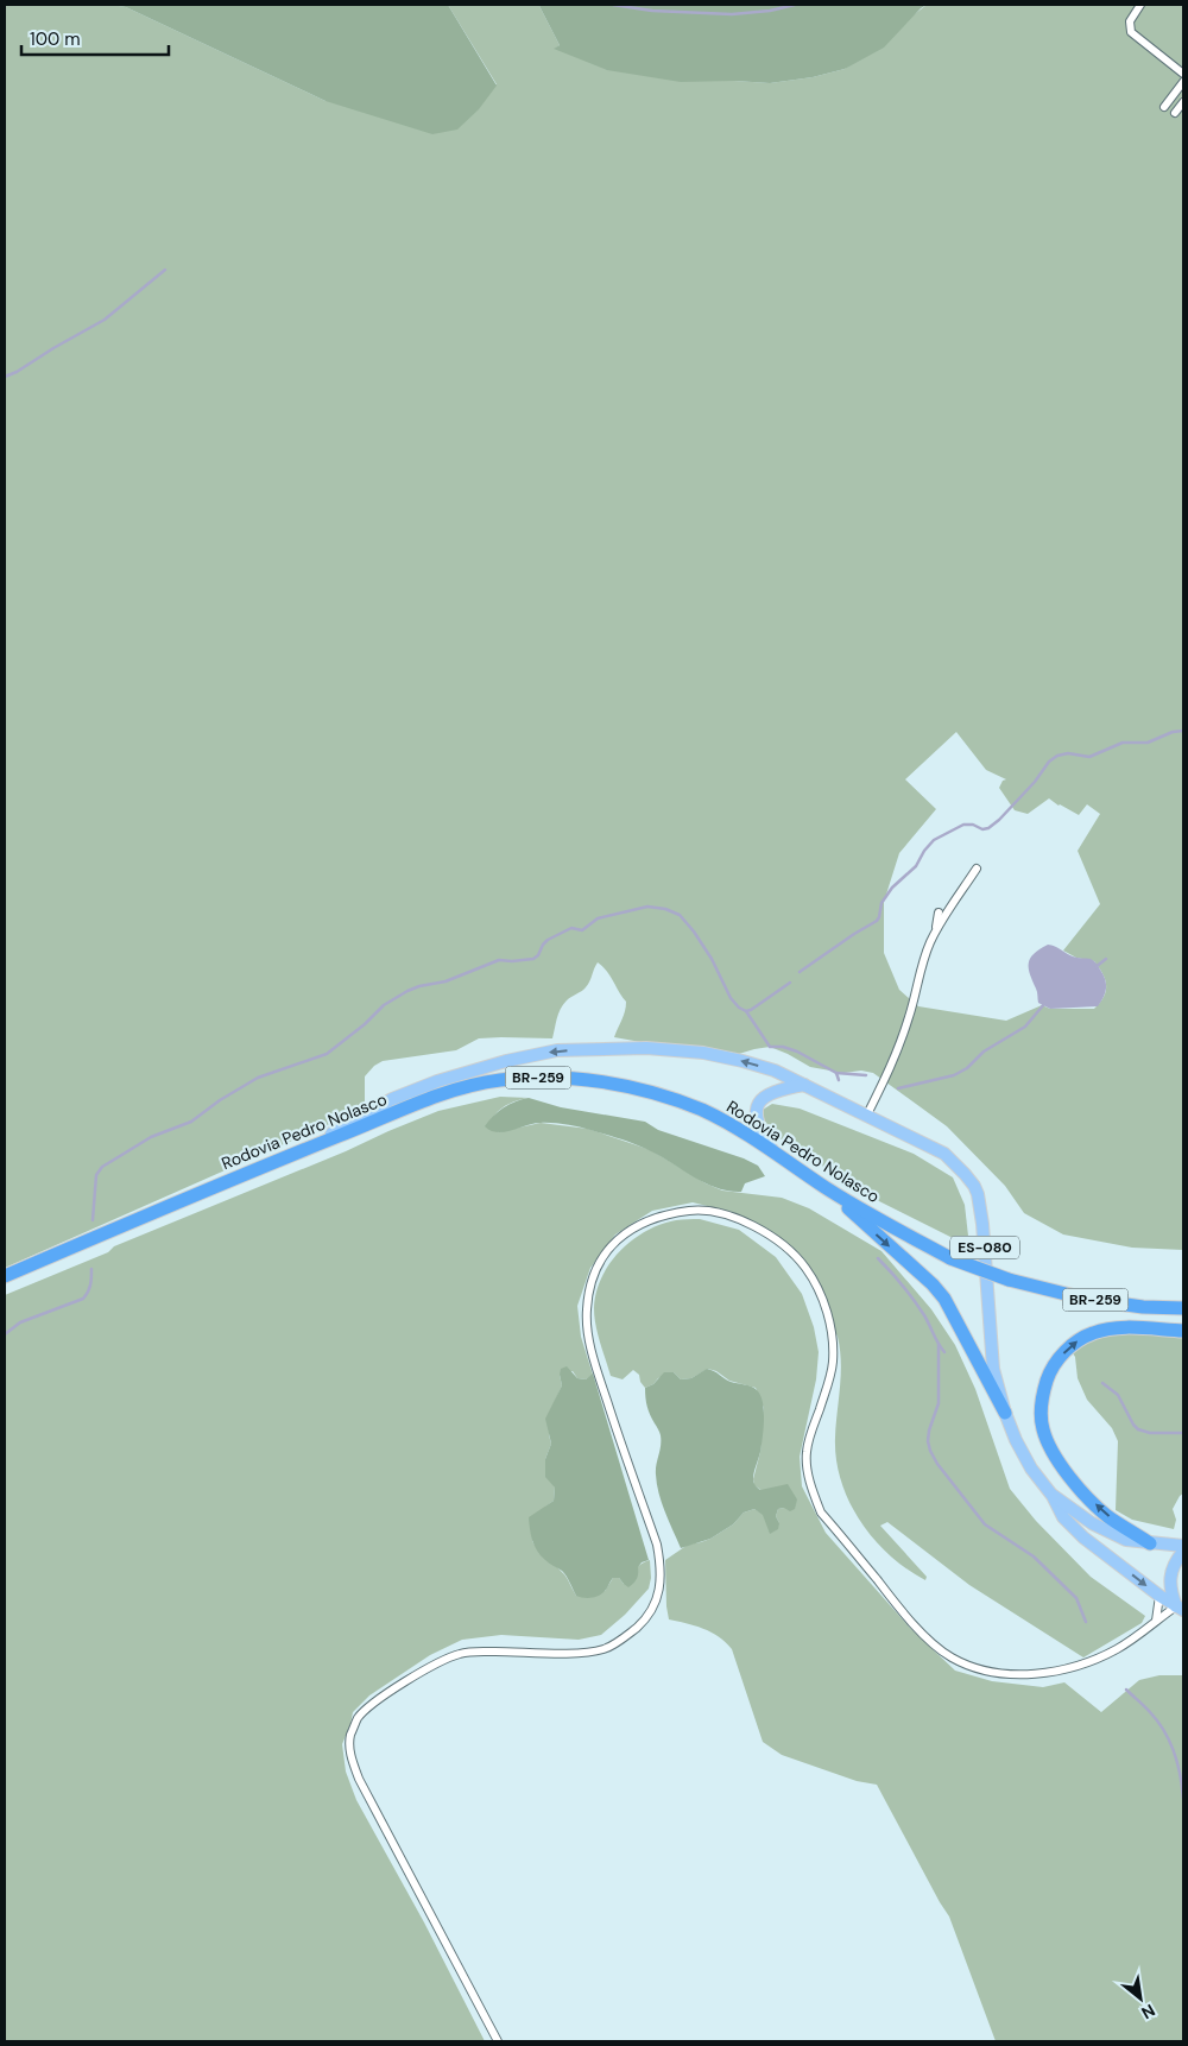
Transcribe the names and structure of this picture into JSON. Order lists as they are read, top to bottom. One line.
{"streets":{"highway":["BR-259","Rodovia Pedro Nolasco","ES-080"]},"crossings":[["Rodovia Pedro Nolasco","ES-080"]],"scale_bar":"100 m","north":"bottom right"}
